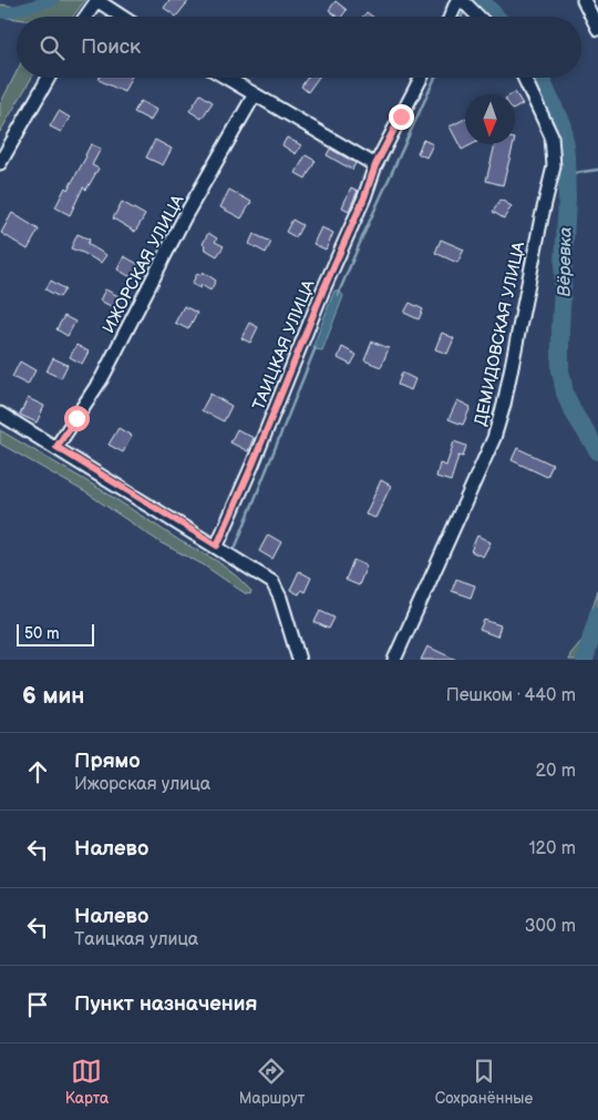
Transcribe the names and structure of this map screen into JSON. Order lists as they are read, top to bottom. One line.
{"streets":{"street":["ИЖОРСКАЯ УЛИЦА","ДЕМИДОВСКАЯ УЛИЦА","ТАИЦКАЯ УЛИЦА"]},"water":["Вёревка"],"scale_bar":"50 m","north":"bottom","page":{"search":"Поиск","scale":"50 m","heading":["6 мин","Пешком · 440 m"],"list":[["Прямо","Ижорская улица","20 m"],["Налево","120 m"],["Налево","Таицкая улица","300 m"],"Пункт назначения"],"nav":["Карта","Маршрут","Сохранённые"]}}
